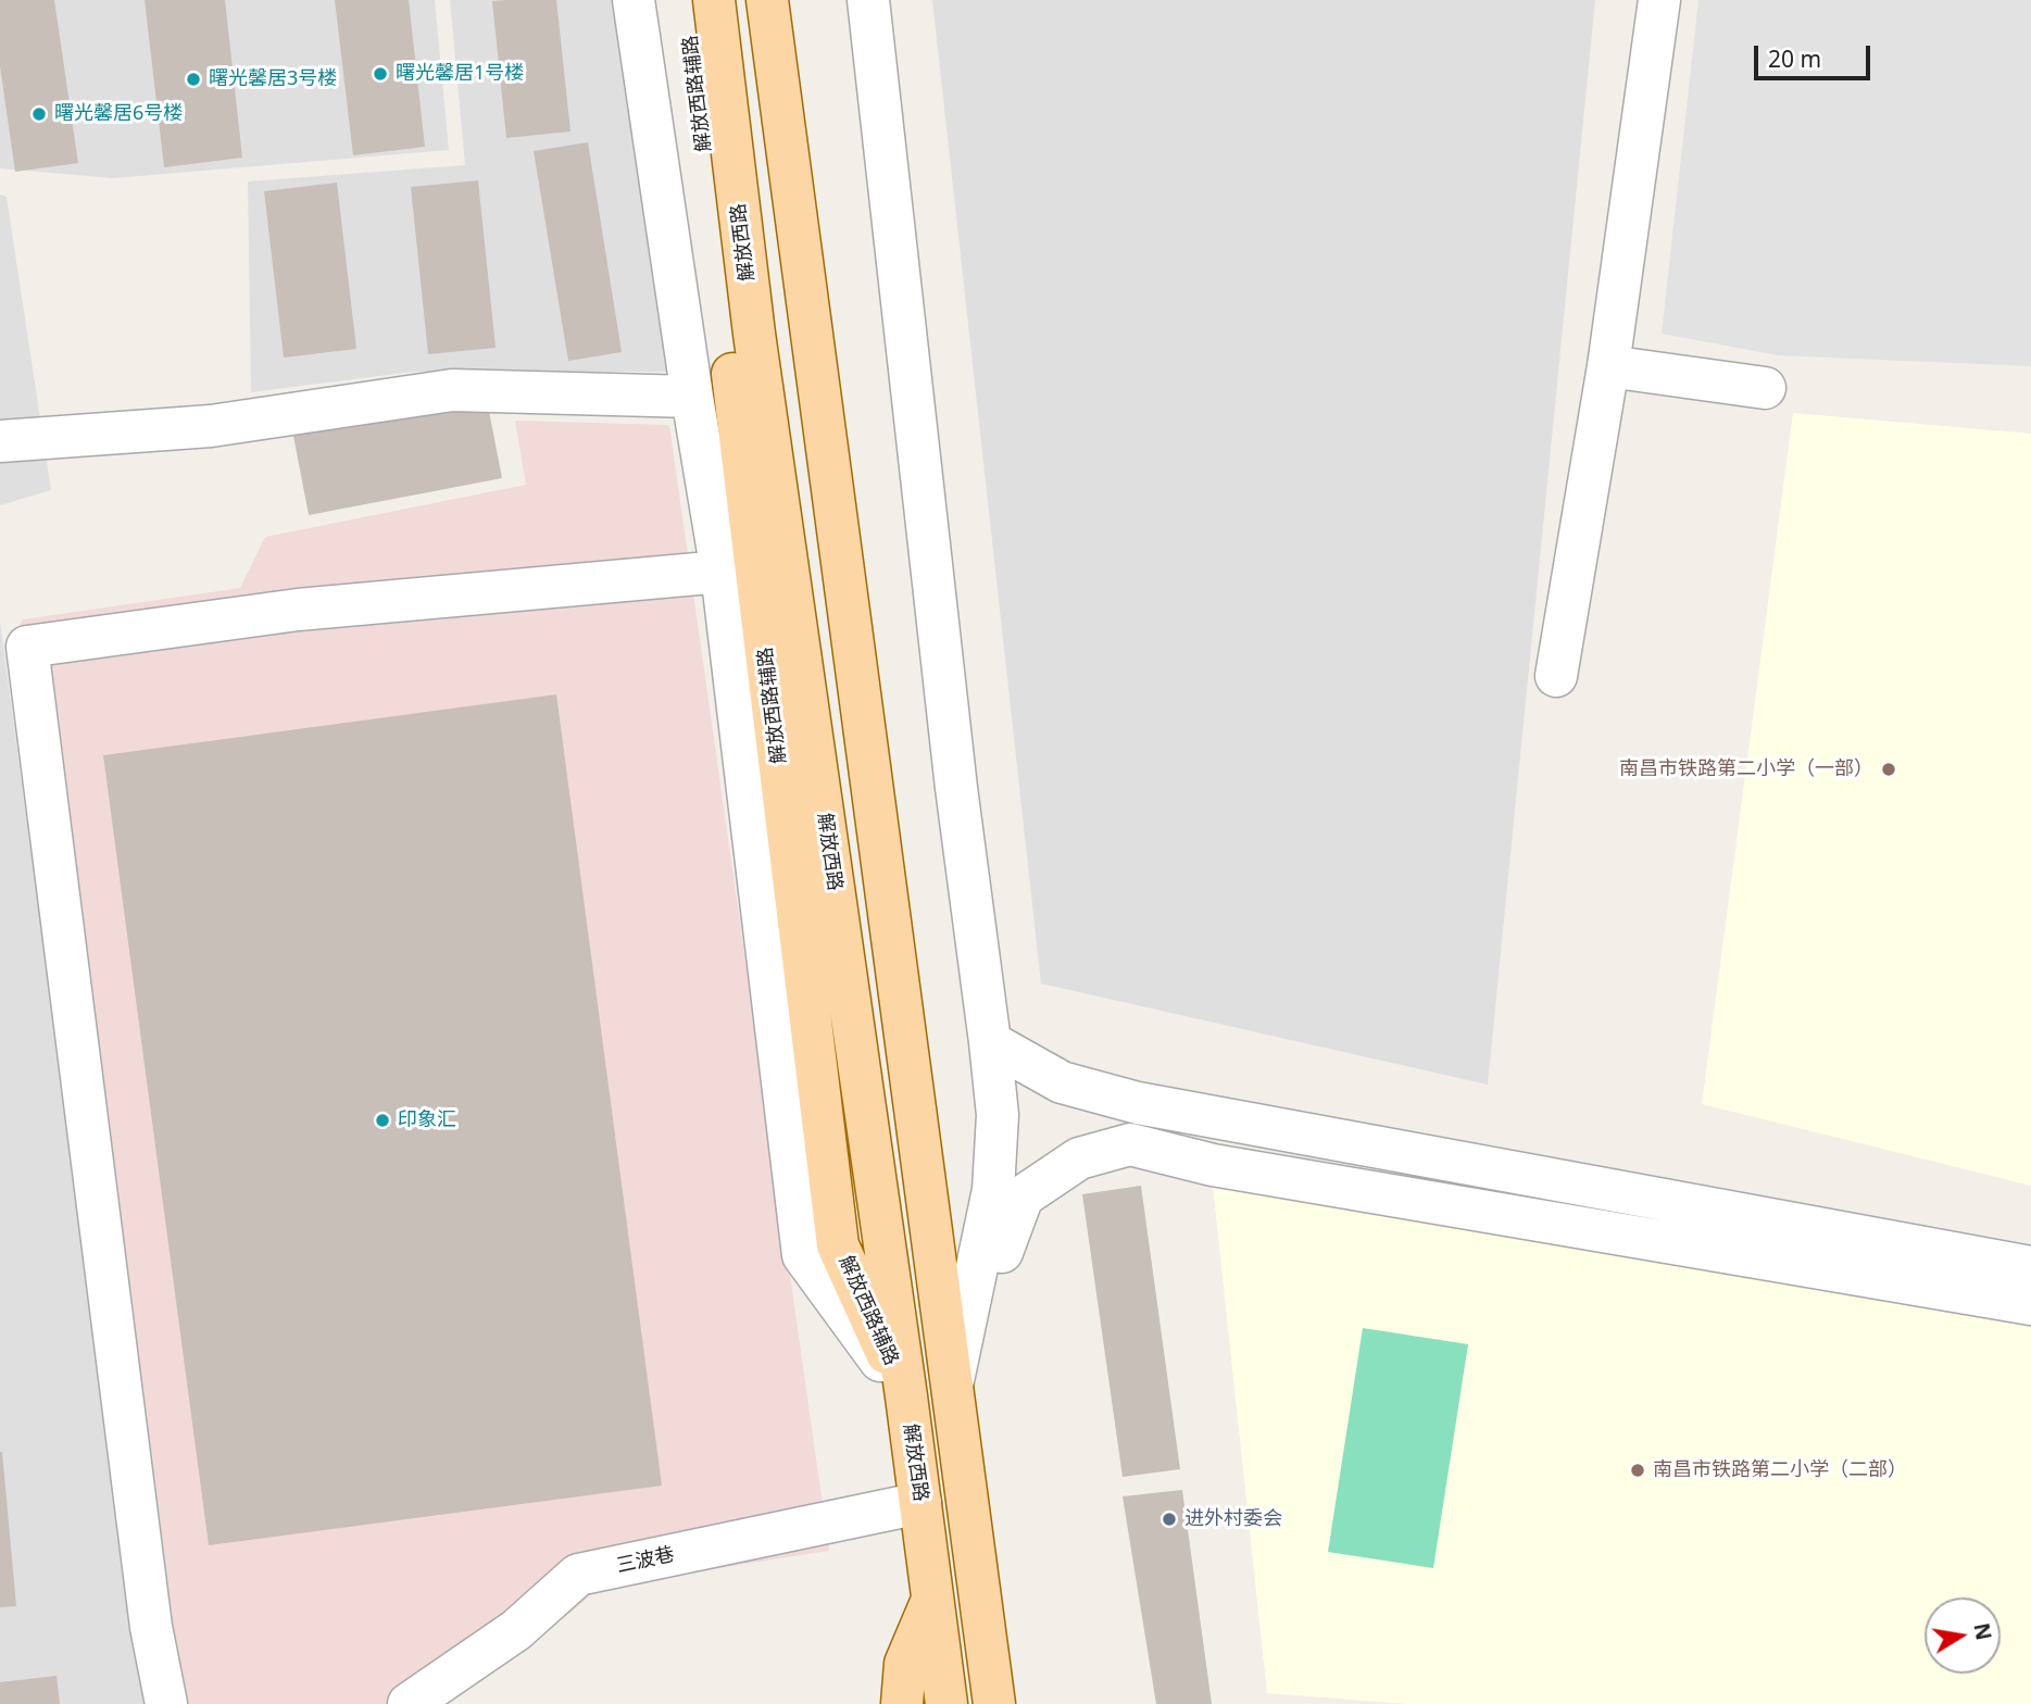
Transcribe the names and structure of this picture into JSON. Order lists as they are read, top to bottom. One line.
{"streets":{"main road":["解放西路辅路","解放西路"],"street":["三波巷"]},"crossings":[["解放西路辅路","解放西路"],["解放西路","三波巷"]],"places":["曙光馨居1号楼","曙光馨居3号楼","曙光馨居6号楼","南昌市铁路第二小学（一部）","印象汇","南昌市铁路第二小学（二部）","进外村委会"],"scale_bar":"20 m","north":"right"}
